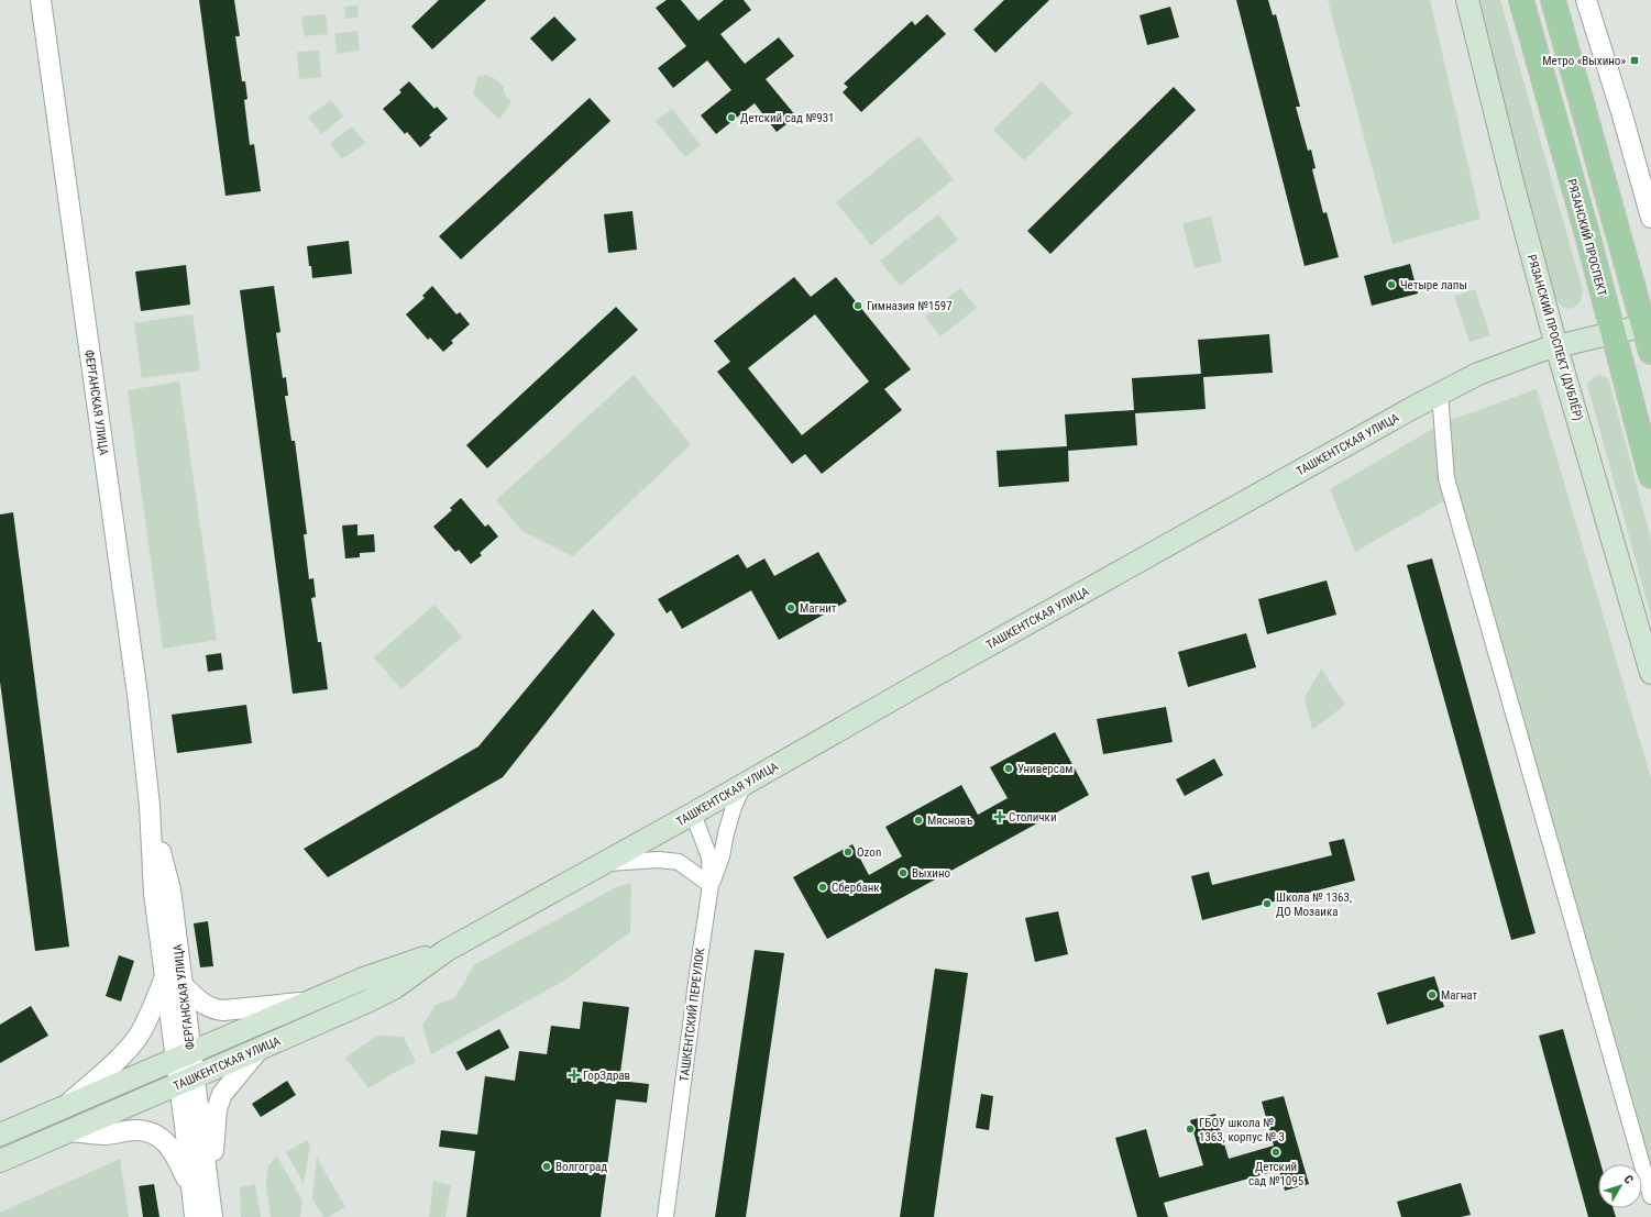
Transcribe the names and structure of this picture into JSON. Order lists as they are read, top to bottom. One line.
{"streets":{"main road":["РЯЗАНСКИЙ ПРОСПЕКТ","РЯЗАНСКИЙ ПРОСПЕКТ (ДУБЛЁР)","ТАШКЕНТСКАЯ УЛИЦА"],"street":["ФЕРГАНСКАЯ УЛИЦА","ТАШКЕНТСКИЙ ПЕРЕУЛОК"]},"crossings":[["РЯЗАНСКИЙ ПРОСПЕКТ","ТАШКЕНТСКАЯ УЛИЦА"],["РЯЗАНСКИЙ ПРОСПЕКТ (ДУБЛЁР)","ТАШКЕНТСКАЯ УЛИЦА"],["ФЕРГАНСКАЯ УЛИЦА","ТАШКЕНТСКАЯ УЛИЦА"],["ТАШКЕНТСКАЯ УЛИЦА","ТАШКЕНТСКИЙ ПЕРЕУЛОК"]],"places":{"transit":["Метро «Выхино»"],"other":["Детский сад №931","Четыре лапы","Гимназия №1597","Магнит","Универсам","Мясновъ","Ozon","Выхино","Сбербанк","Школа № 1363, ДО Мозаика","Магнат","ГБОУ школа № 1363, корпус № 3","Детский сад №1095","Волгоград"],"health":["Столички","ГорЗдрав"]},"north":"top right"}
